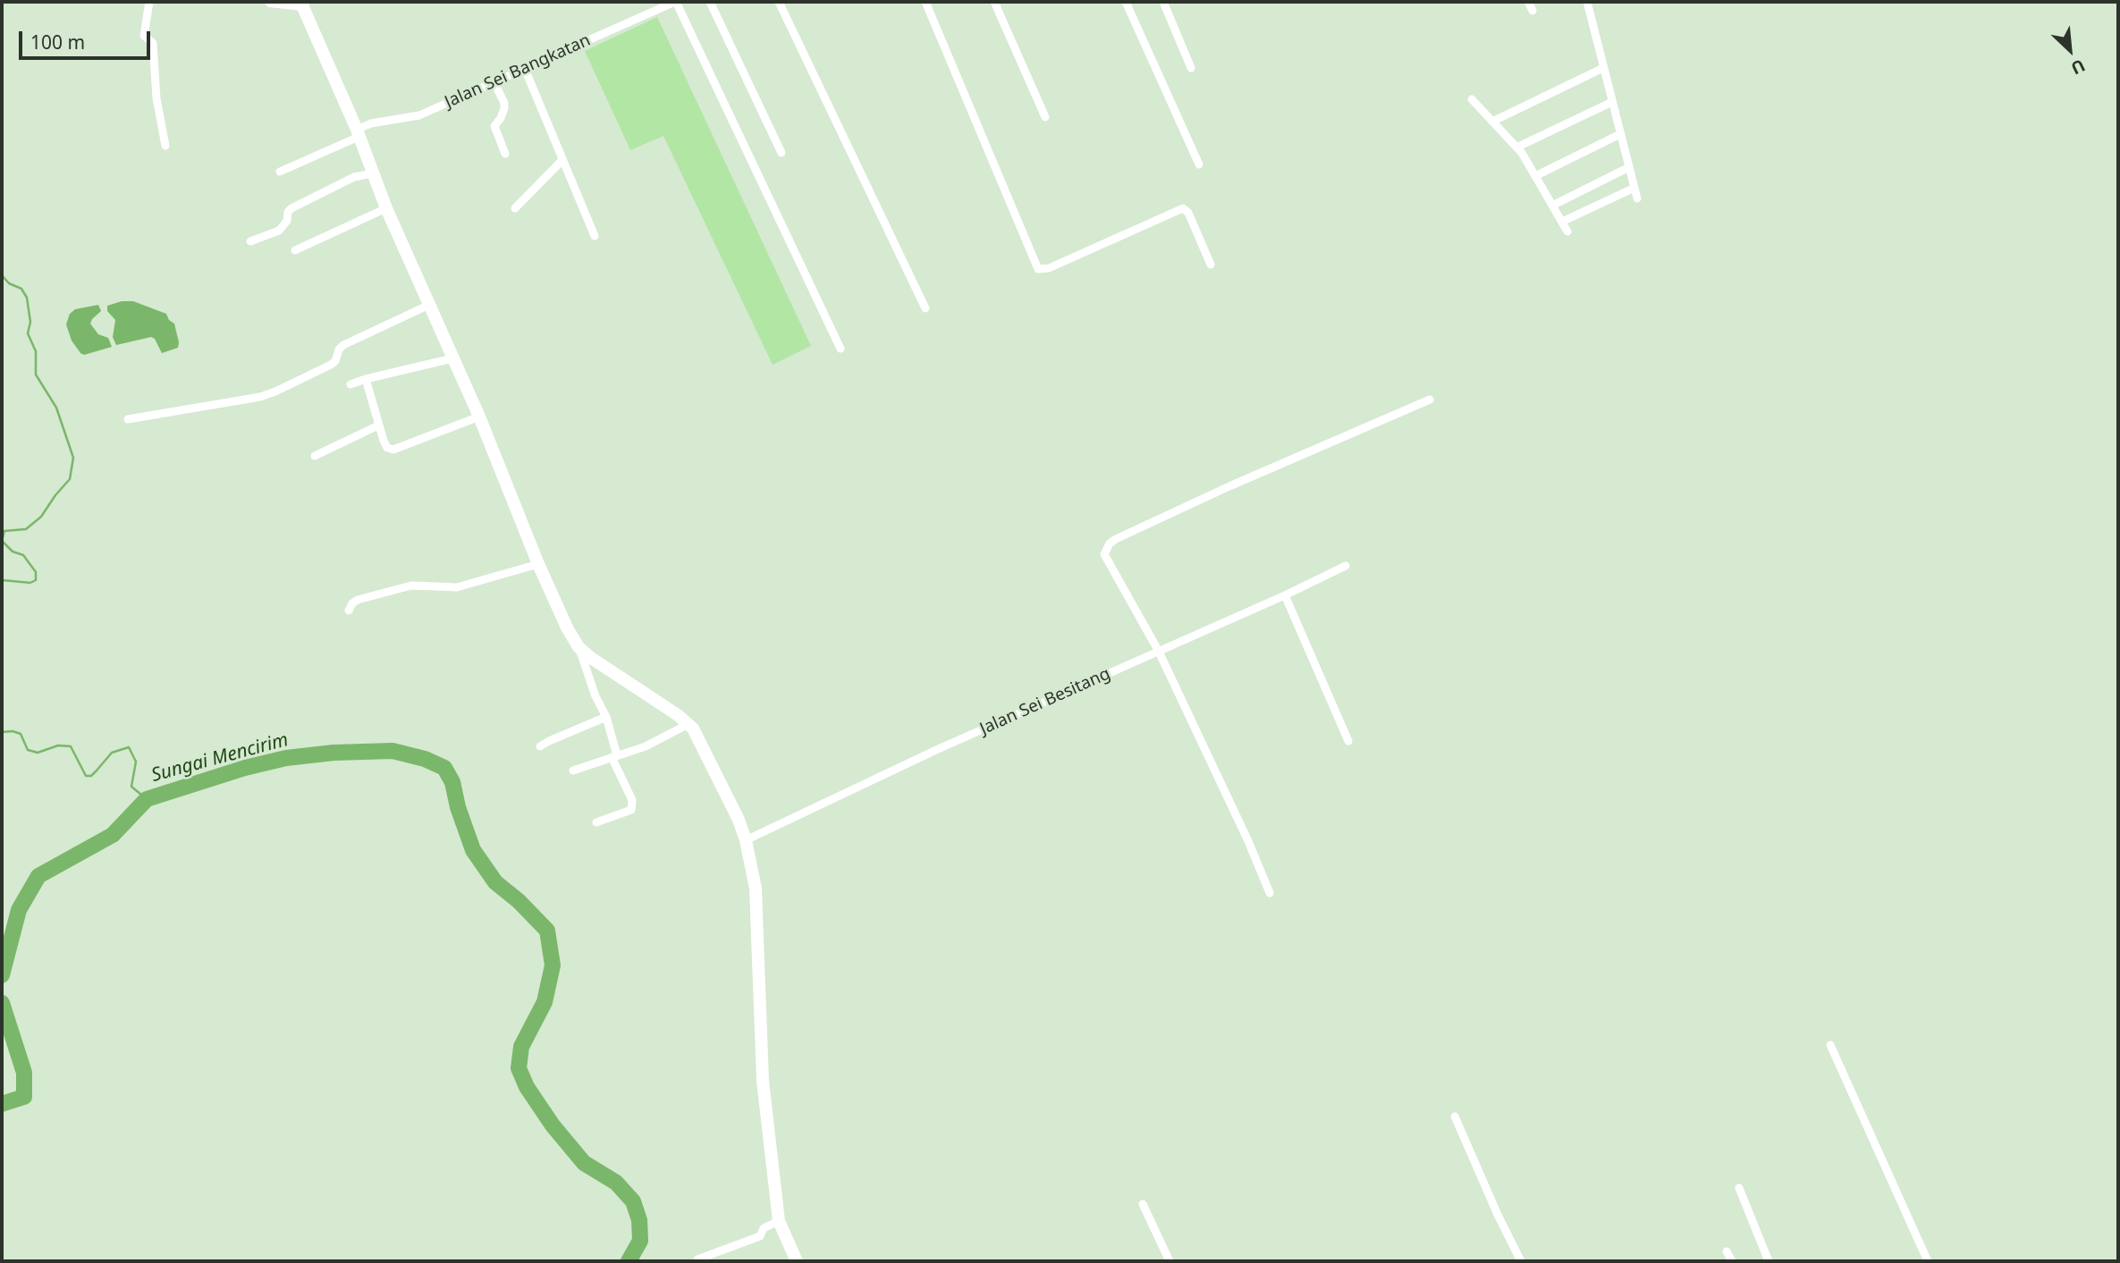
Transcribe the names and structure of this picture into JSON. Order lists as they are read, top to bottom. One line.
{"streets":{"street":["Jalan Sei Bangkatan","Jalan Sei Besitang"]},"water":["Sungai Mencirim"],"scale_bar":"100 m","north":"bottom right"}
